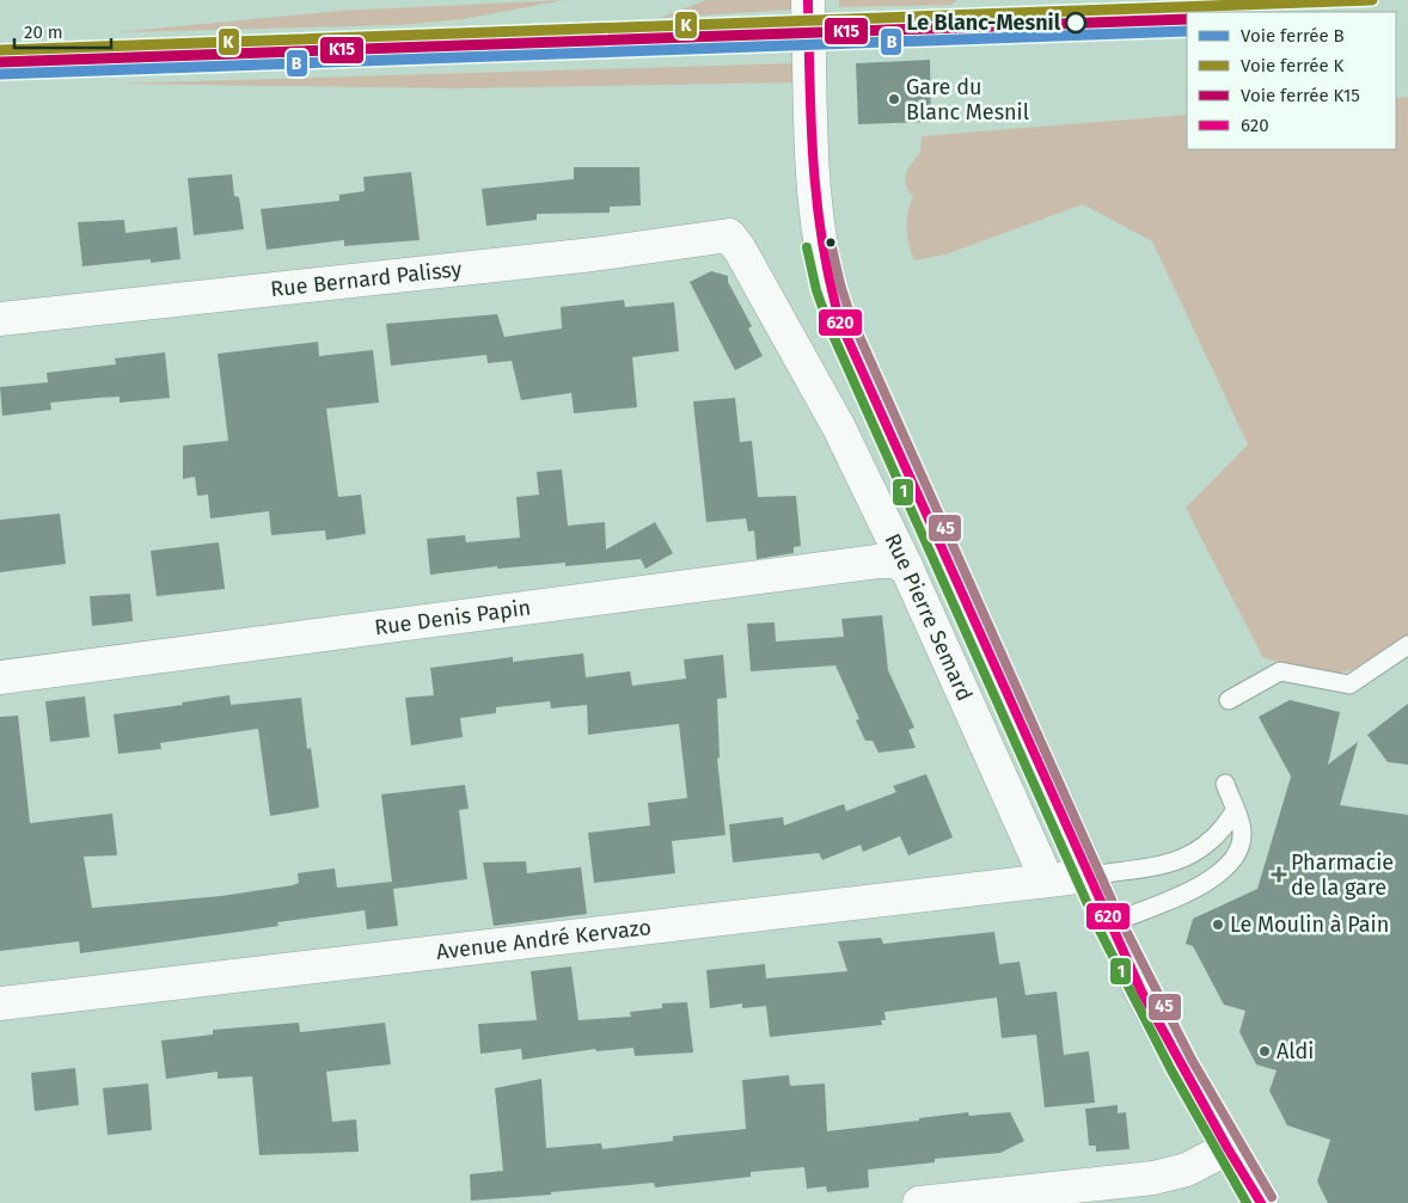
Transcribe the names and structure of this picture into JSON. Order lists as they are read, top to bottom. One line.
{"streets":{"street":["Rue Bernard Palissy","Rue Denis Papin","Rue Pierre Semard","Avenue André Kervazo"]},"crossings":[["Rue Bernard Palissy","Rue Pierre Semard"],["Rue Denis Papin","Rue Pierre Semard"],["Rue Pierre Semard","Avenue André Kervazo"]],"places":{"other":["Le Blanc-Mesnil","Gare du Blanc Mesnil","Le Moulin à Pain","Aldi"],"health":["Pharmacie de la gare"]},"lines":["rail line K","transit line 620","rail line K15","rail line B","transit line 45","transit line 1"],"legend":["Voie ferrée B","Voie ferrée K","Voie ferrée K15","620"],"scale_bar":"20 m"}
